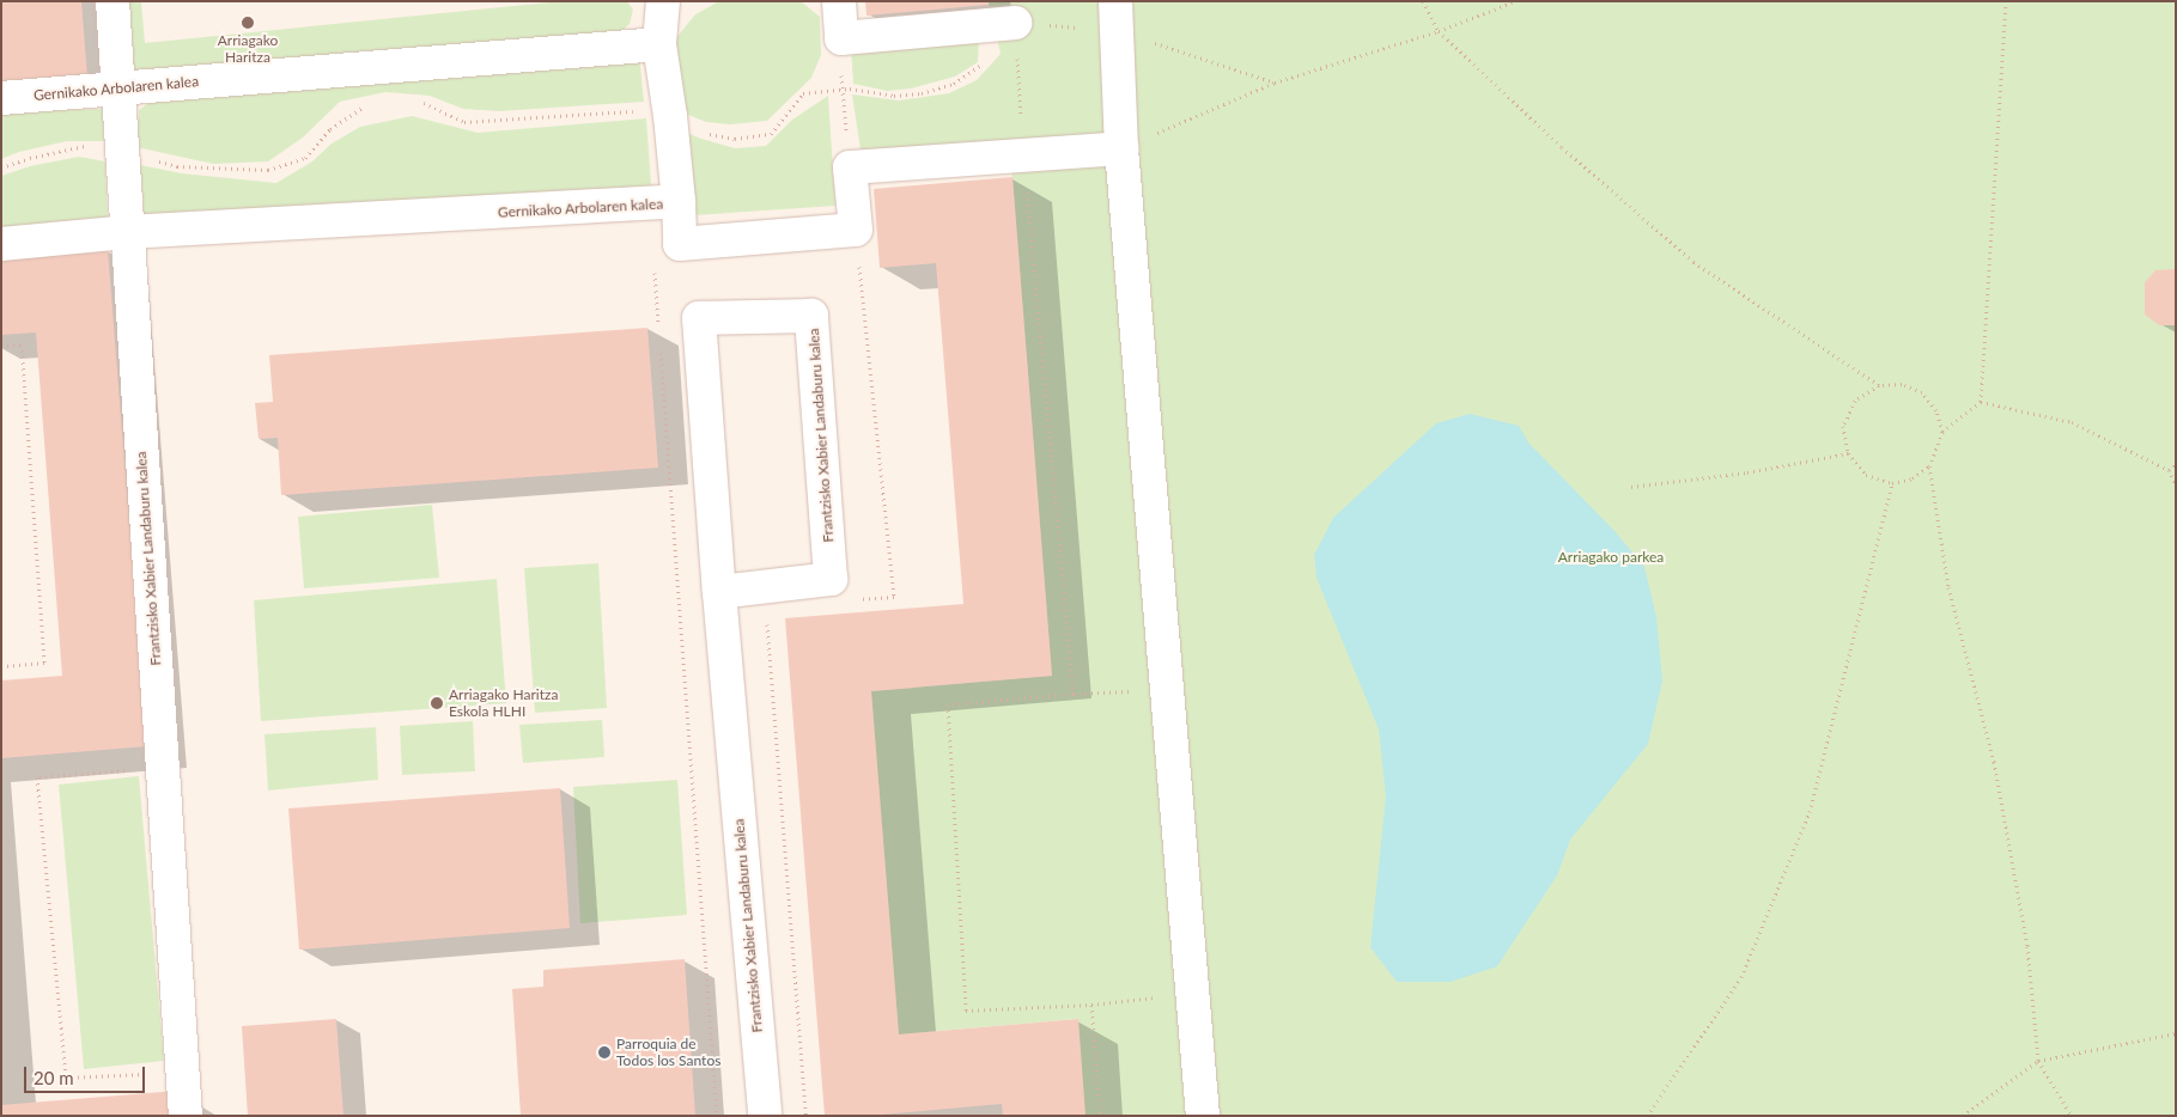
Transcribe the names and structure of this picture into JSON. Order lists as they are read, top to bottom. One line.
{"streets":{"street":["Gernikako Arbolaren kalea","Frantzisko Xabier Landaburu kalea"]},"crossings":[["Gernikako Arbolaren kalea","Frantzisko Xabier Landaburu kalea"]],"parks":["Arriagako parkea"],"places":["Arriagako Haritza","Arriagako Haritza Eskola HLHI","Parroquia de Todos los Santos"],"scale_bar":"20 m"}
